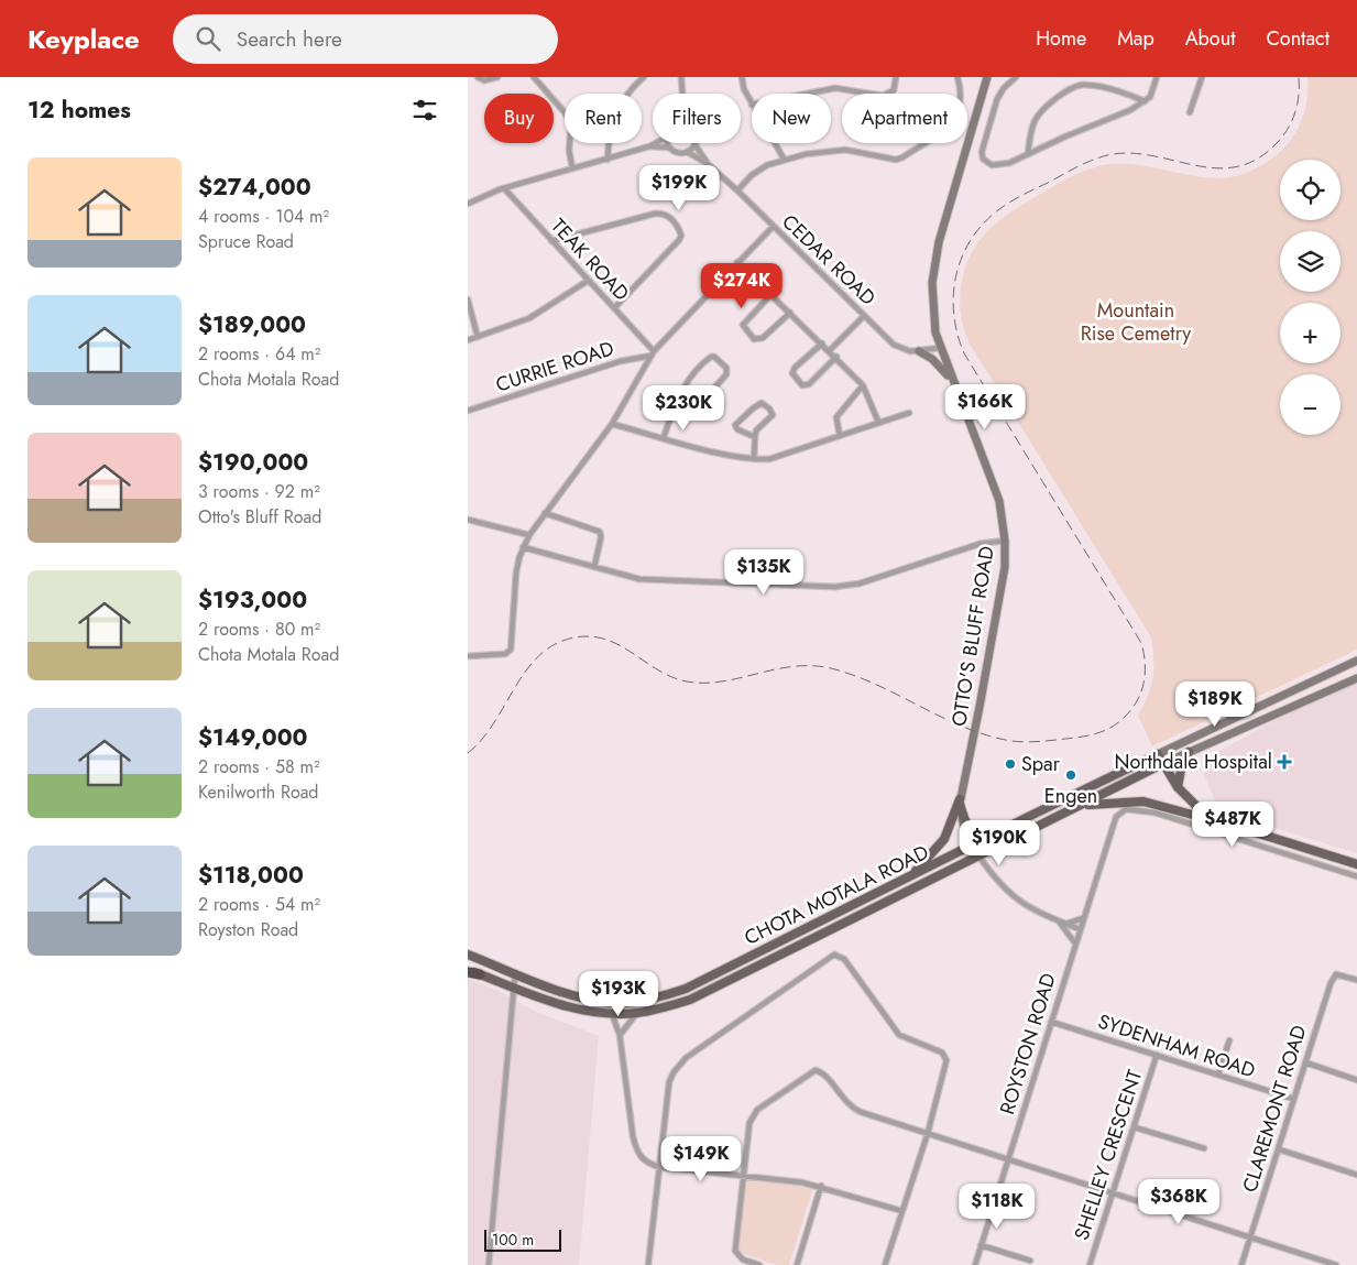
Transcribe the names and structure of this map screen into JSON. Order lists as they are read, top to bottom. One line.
{"streets":{"main road":["OTTO'S BLUFF ROAD","CHOTA MOTALA ROAD"],"street":["TEAK ROAD","CEDAR ROAD","CURRIE ROAD","ROYSTON ROAD","SYDENHAM ROAD","CLAREMONT ROAD","SHELLEY CRESCENT"]},"crossings":[["TEAK ROAD","CURRIE ROAD"],["CEDAR ROAD","OTTO'S BLUFF ROAD"],["OTTO'S BLUFF ROAD","CHOTA MOTALA ROAD"],["OTTO'S BLUFF ROAD","ROYSTON ROAD"],["ROYSTON ROAD","SYDENHAM ROAD"],["SYDENHAM ROAD","CLAREMONT ROAD"],["SYDENHAM ROAD","SHELLEY CRESCENT"]],"parks":["Mountain Rise Cemetry"],"places":{"health":["Northdale Hospital"],"other":["Spar","Engen"]},"scale_bar":"100 m","page":{"header":"Keyplace","search":"Search here","nav":["Home","Map","About","Contact"],"heading":"12 homes","chip":["Buy","Rent","Filters","New","Apartment"],"list":[{"name":"$274,000","note":"4 rooms · 104 m² · Spruce Road"},{"name":"$189,000","note":"2 rooms · 64 m² · Chota Motala Road"},{"name":"$190,000","note":"3 rooms · 92 m² · Otto's Bluff Road"},{"name":"$193,000","note":"2 rooms · 80 m² · Chota Motala Road"},{"name":"$149,000","note":"2 rooms · 58 m² · Kenilworth Road"},{"name":"$118,000","note":"2 rooms · 54 m² · Royston Road"}],"map_buttons":["+","−"],"price":["$199K","$274K","$166K","$230K","$135K","$189K","$487K","$190K","$193K","$149K","$368K","$118K"],"scale":"100 m"}}
